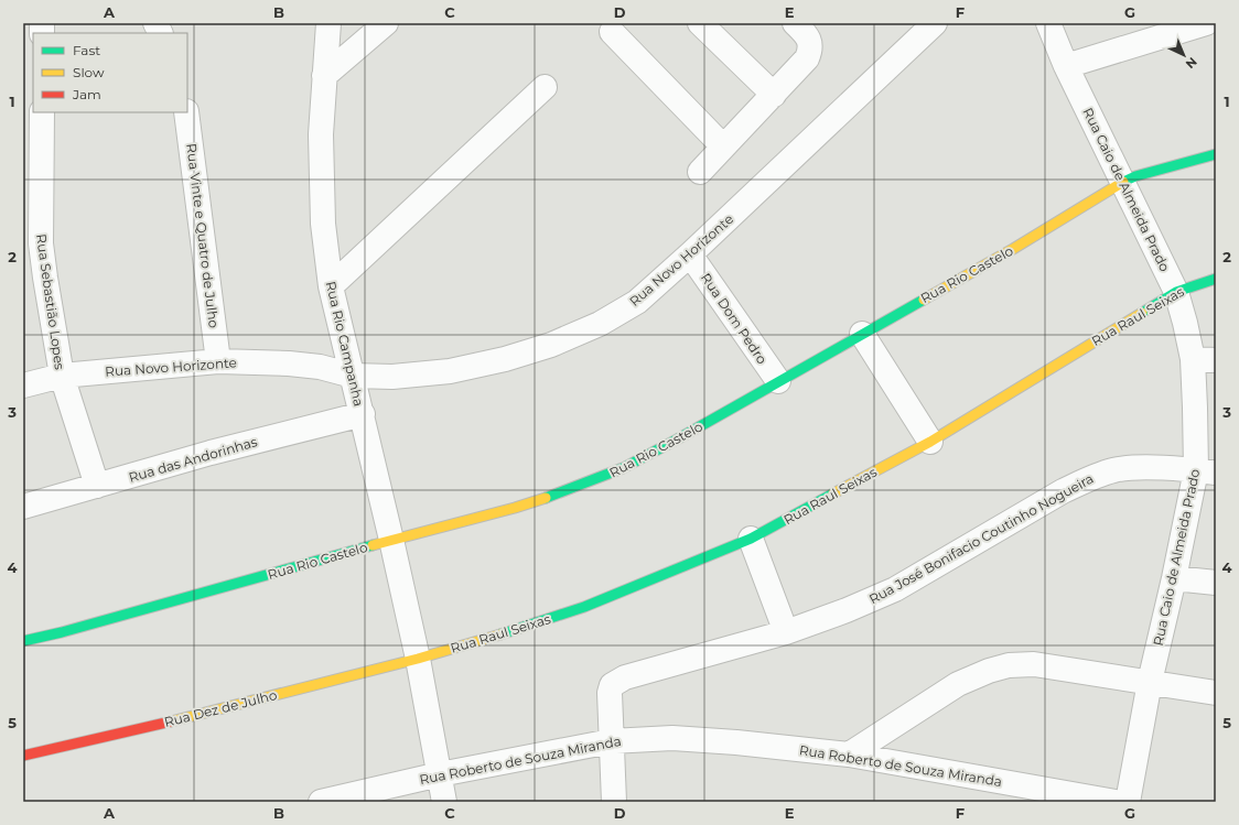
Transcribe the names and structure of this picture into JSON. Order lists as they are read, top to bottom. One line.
{"streets":{"street":["Rua Caio de Almeida Prado","Rua Vinte e Quatro de Julho","Rua Novo Horizonte","Rua Rio Castelo","Rua Sebastião Lopes","Rua Raul Seixas","Rua Dom Pedro","Rua Rio Campanha","Rua das Andorinhas","Rua José Bonifacio Coutinho Nogueira","Rua Dez de Julho","Rua Roberto de Souza Miranda"]},"crossings":[["Rua Caio de Almeida Prado","Rua Rio Castelo"],["Rua Caio de Almeida Prado","Rua Raul Seixas"],["Rua Caio de Almeida Prado","Rua José Bonifacio Coutinho Nogueira"],["Rua Vinte e Quatro de Julho","Rua Novo Horizonte"],["Rua Novo Horizonte","Rua Sebastião Lopes"],["Rua Novo Horizonte","Rua Dom Pedro"],["Rua Novo Horizonte","Rua Rio Campanha"],["Rua Rio Castelo","Rua Dom Pedro"],["Rua Rio Castelo","Rua Rio Campanha"],["Rua Sebastião Lopes","Rua das Andorinhas"],["Rua Raul Seixas","Rua Rio Campanha"],["Rua Raul Seixas","Rua Dez de Julho"],["Rua Rio Campanha","Rua das Andorinhas"],["Rua Rio Campanha","Rua Dez de Julho"],["Rua Rio Campanha","Rua Roberto de Souza Miranda"],["Rua José Bonifacio Coutinho Nogueira","Rua Roberto de Souza Miranda"]],"legend":["Fast","Slow","Jam"],"north":"bottom right","grid":{"columns":["A","B","C","D","E","F","G"],"rows":["1","2","3","4","5"]}}
